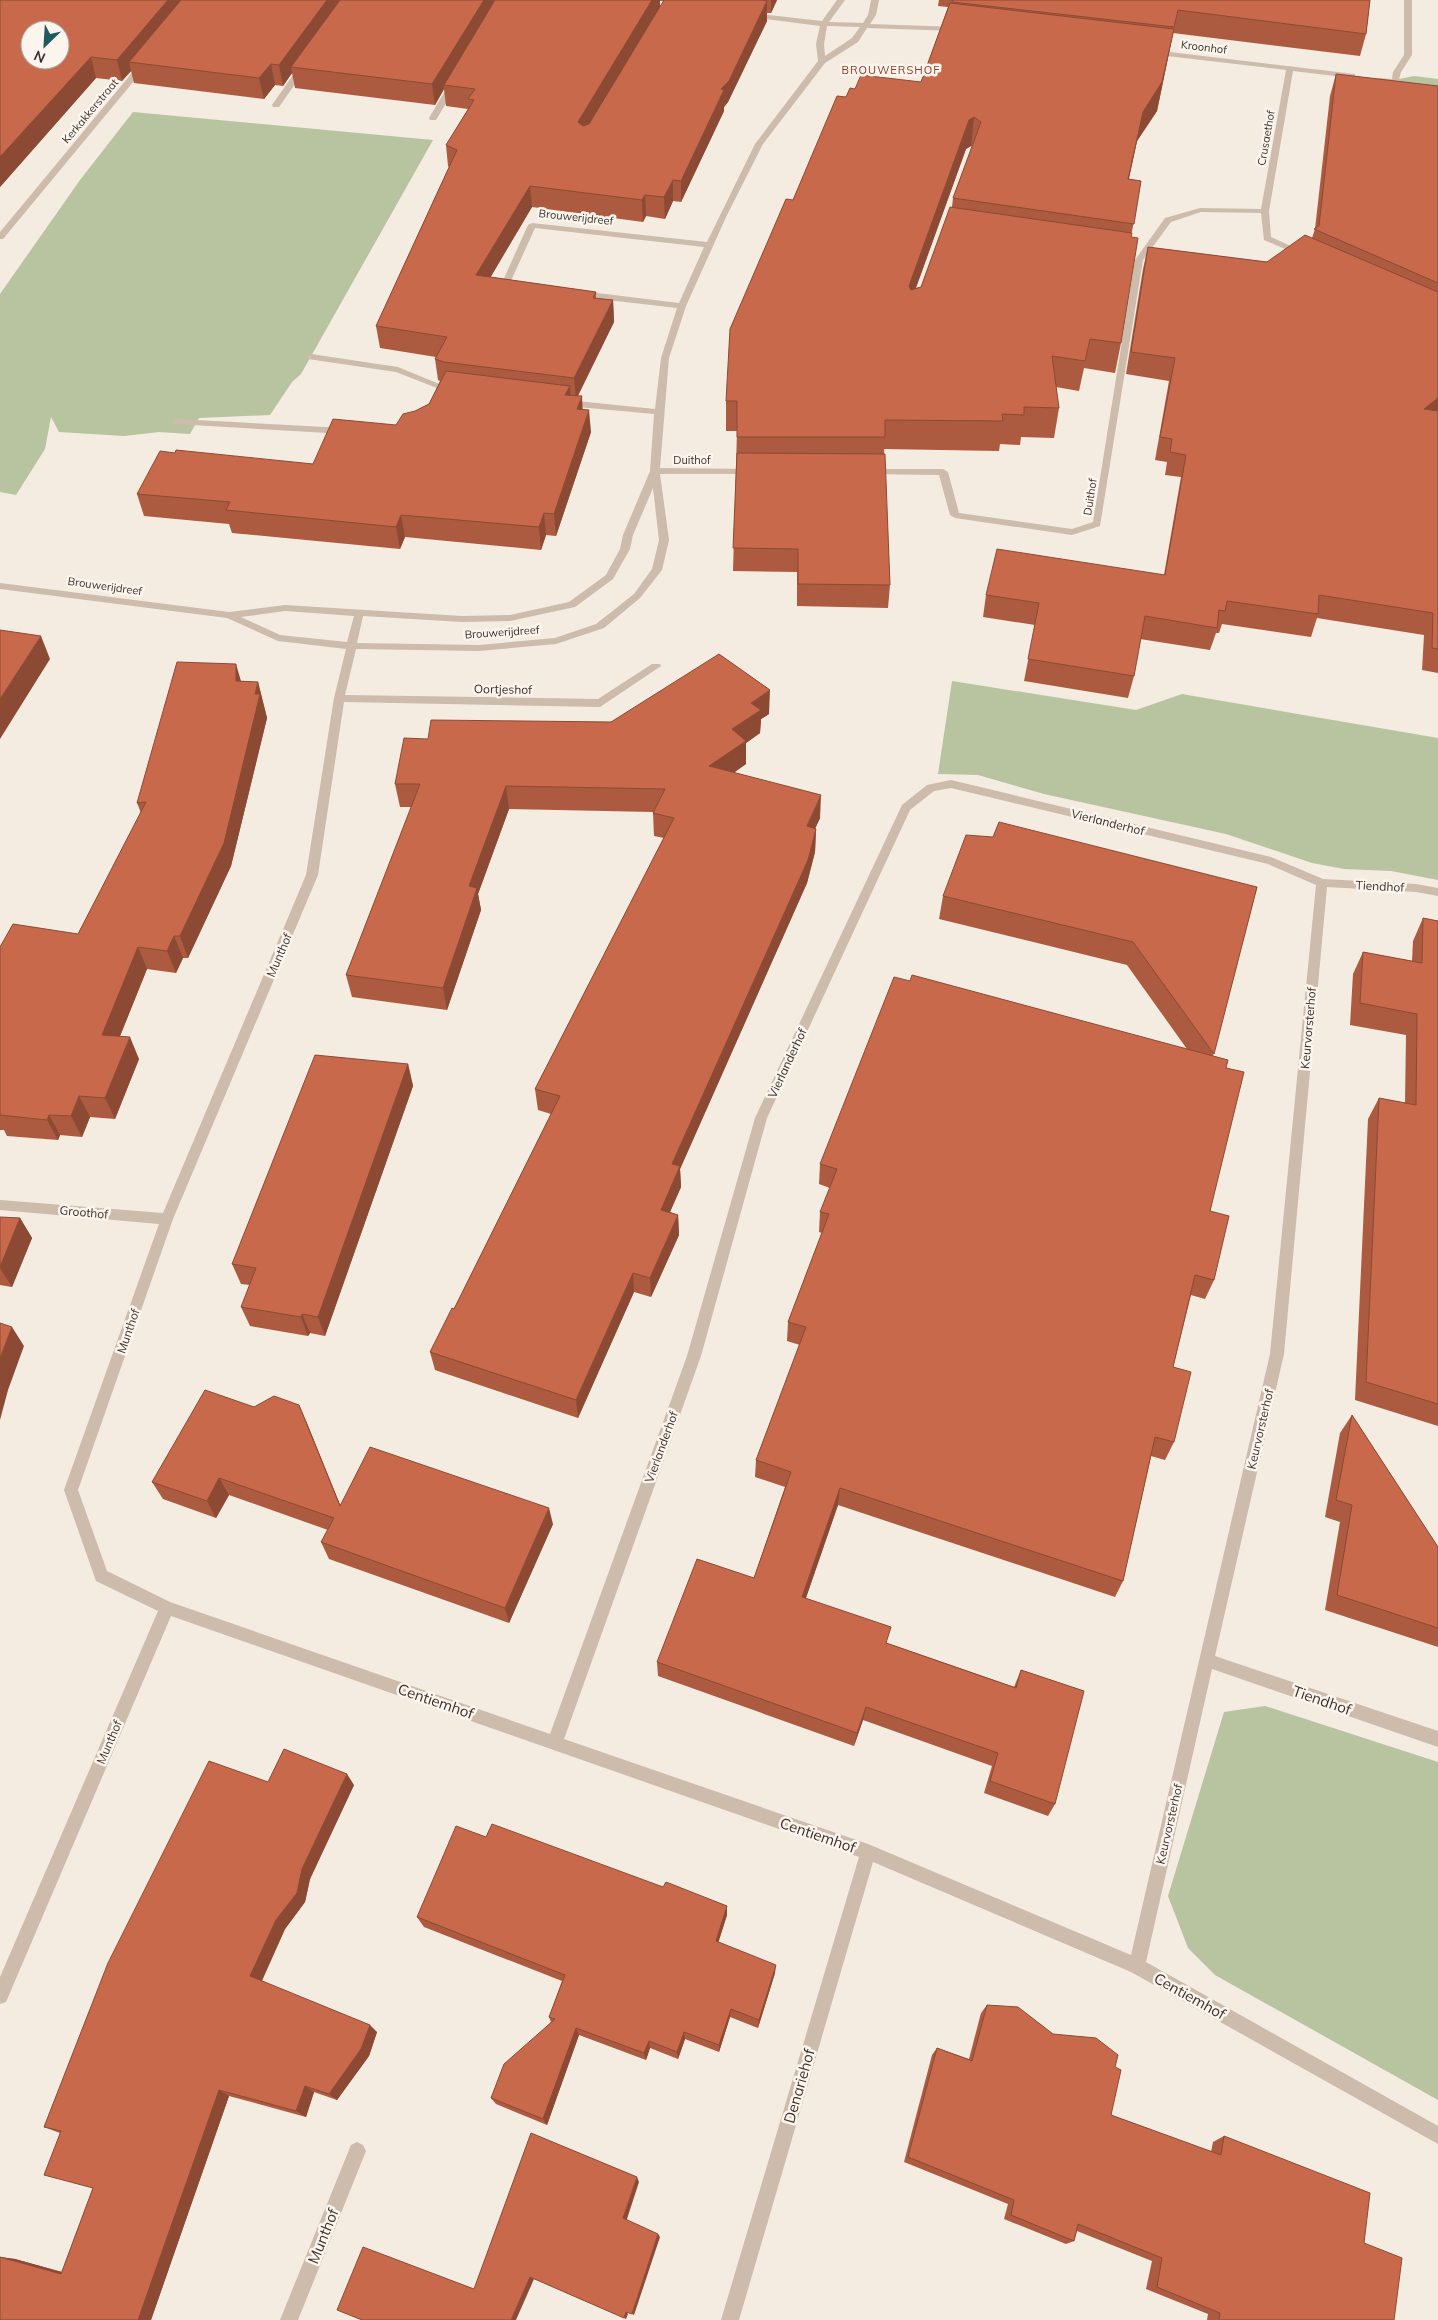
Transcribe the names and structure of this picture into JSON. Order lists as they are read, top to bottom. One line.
{"streets":{"street":["Kroonhof","Kerkakkerstraat","Crusaethof","Brouwerijdreef","Duithof","Oortjeshof","Vierlanderhof","Tiendhof","Munthof","Keurvorsterhof","Groothof","Centiemhof","Denariehof"]},"crossings":[["Kroonhof","Crusaethof"],["Crusaethof","Duithof"],["Brouwerijdreef","Duithof"],["Brouwerijdreef","Munthof"],["Oortjeshof","Munthof"],["Vierlanderhof","Tiendhof"],["Vierlanderhof","Keurvorsterhof"],["Vierlanderhof","Centiemhof"],["Tiendhof","Keurvorsterhof"],["Munthof","Groothof"],["Munthof","Centiemhof"],["Keurvorsterhof","Centiemhof"],["Centiemhof","Denariehof"]],"districts":["BROUWERSHOF"],"north":"bottom left"}
